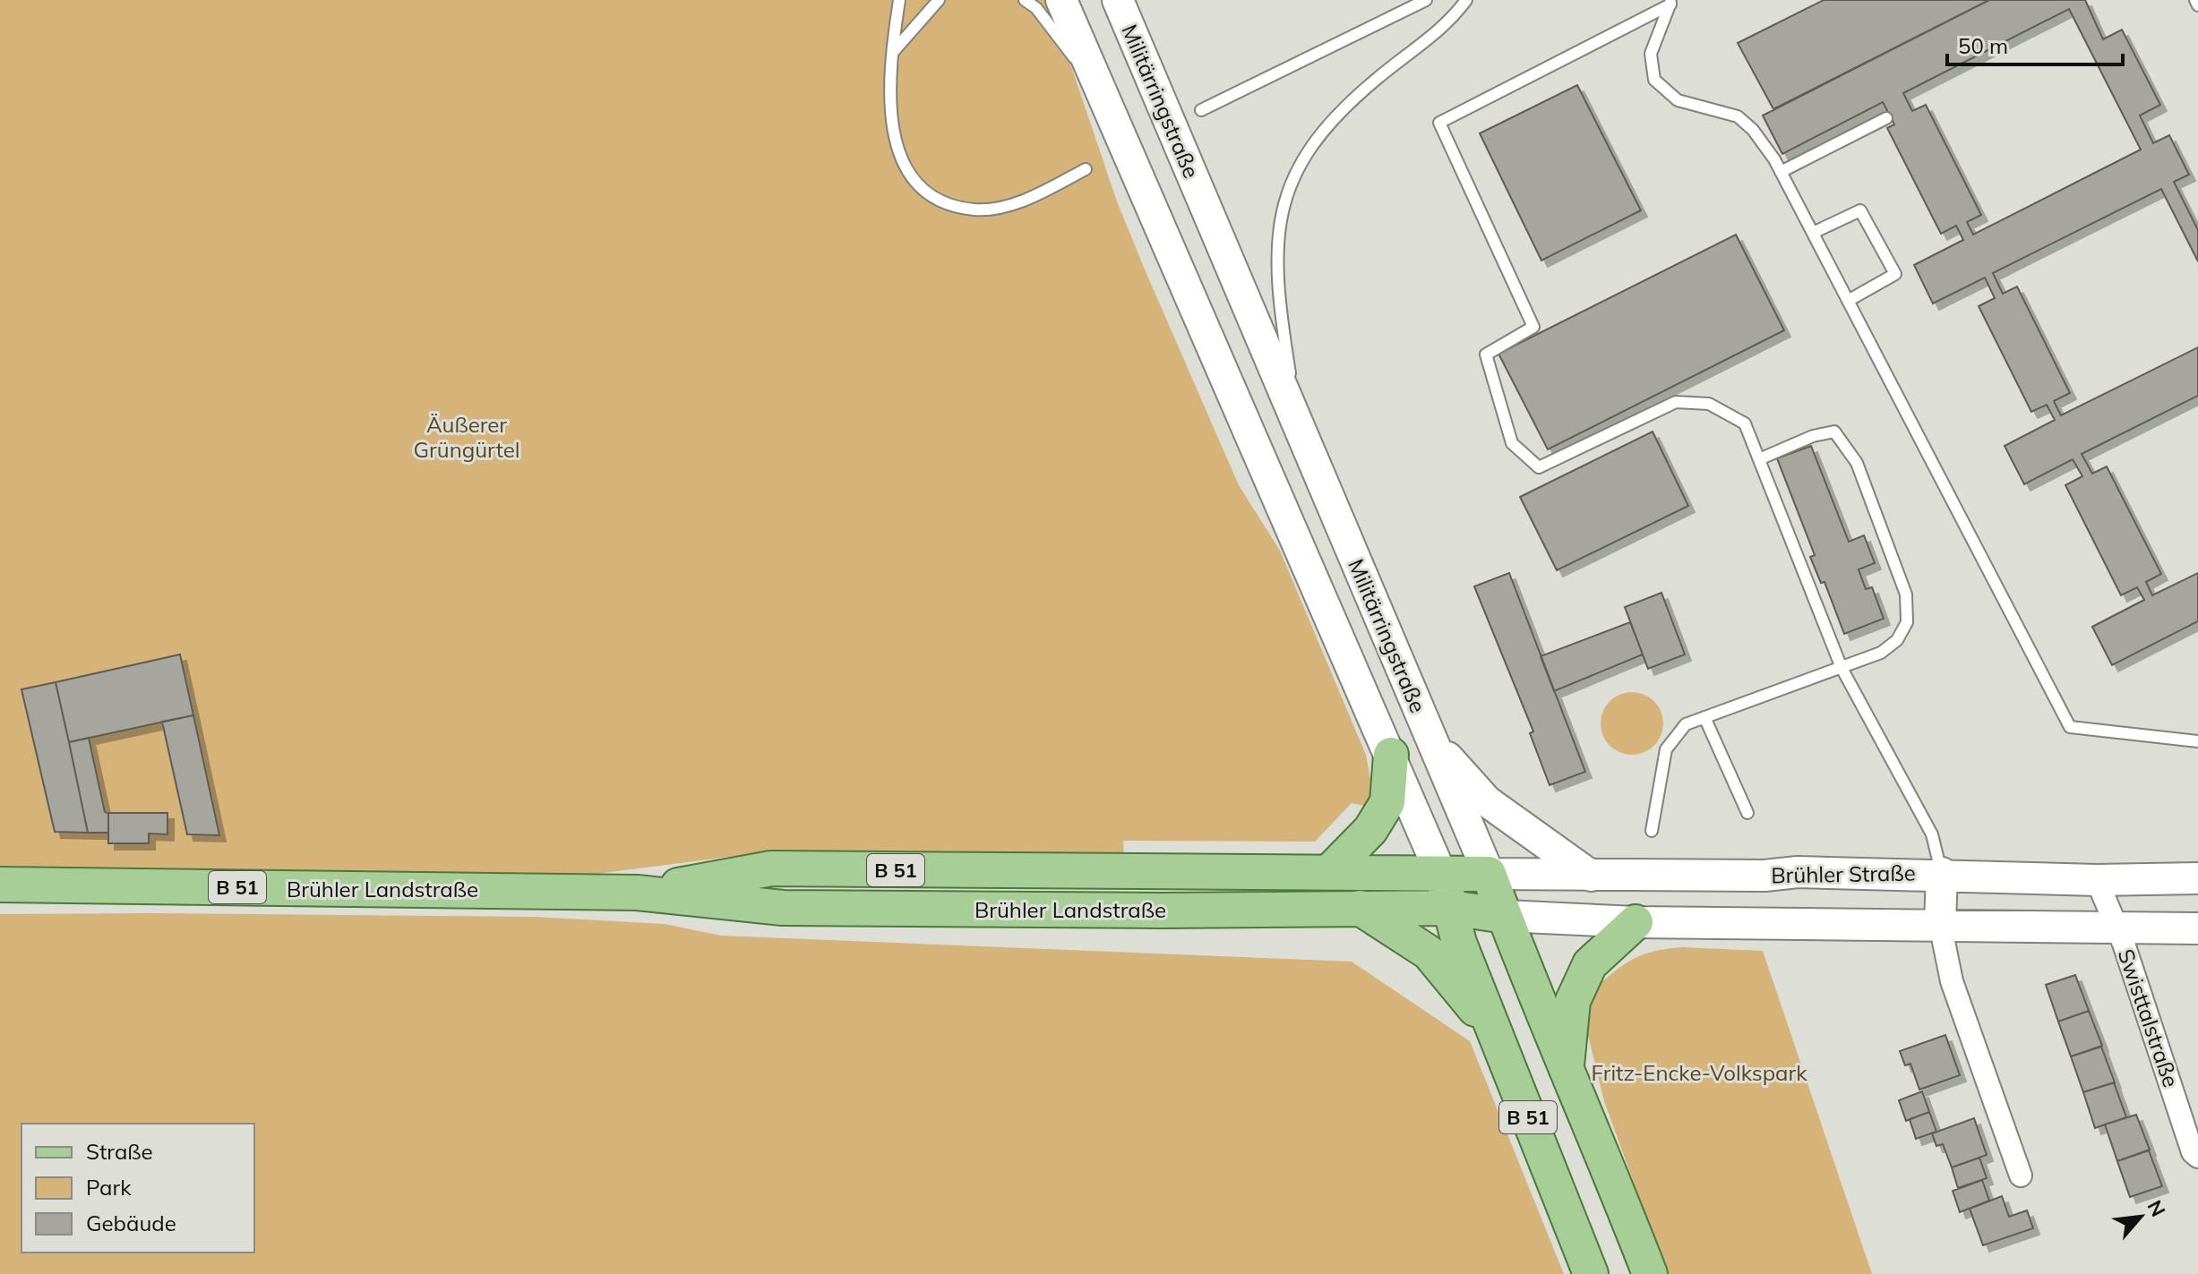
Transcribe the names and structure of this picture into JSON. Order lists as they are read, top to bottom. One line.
{"streets":{"main road":["Militärringstraße","B 51","Brühler Straße","Brühler Landstraße"],"street":["Swisttalstraße"]},"crossings":[["Militärringstraße","B 51"],["Militärringstraße","Brühler Straße"],["Militärringstraße","Brühler Landstraße"],["B 51","Brühler Landstraße"],["Brühler Straße","Brühler Landstraße"],["Brühler Straße","Swisttalstraße"]],"parks":["Äußerer Grüngürtel","Fritz-Encke-Volkspark"],"legend":["Straße","Park","Gebäude"],"scale_bar":"50 m","north":"top right"}
